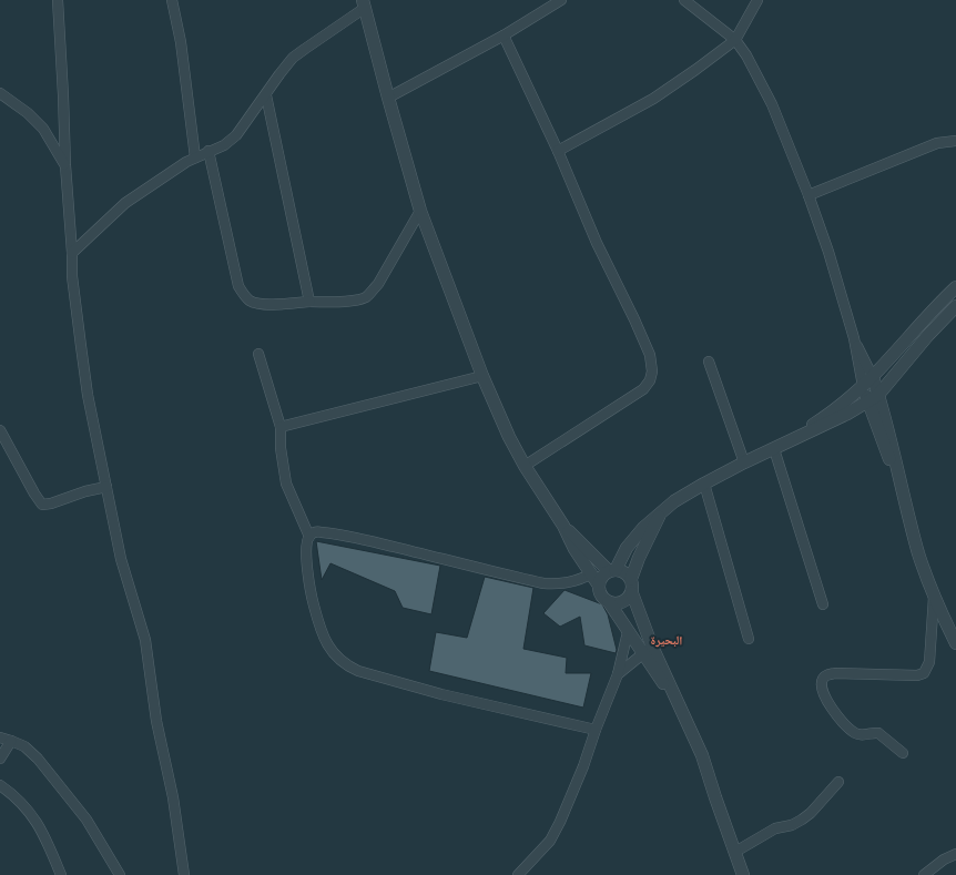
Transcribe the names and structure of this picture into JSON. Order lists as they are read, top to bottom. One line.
{"districts":["البحيرة"]}
